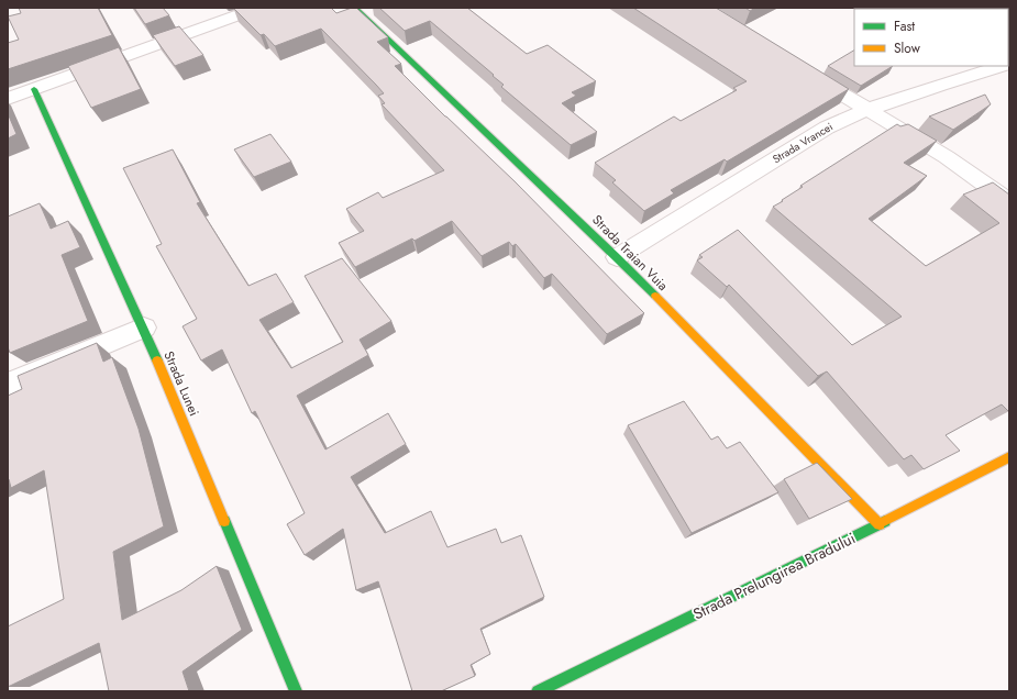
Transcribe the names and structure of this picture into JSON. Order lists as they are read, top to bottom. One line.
{"streets":{"street":["Strada Vrancei","Strada Traian Vuia","Strada Lunei","Strada Prelungirea Bradului"]},"crossings":[["Strada Vrancei","Strada Traian Vuia"],["Strada Traian Vuia","Strada Prelungirea Bradului"]],"legend":["Fast","Slow"]}
